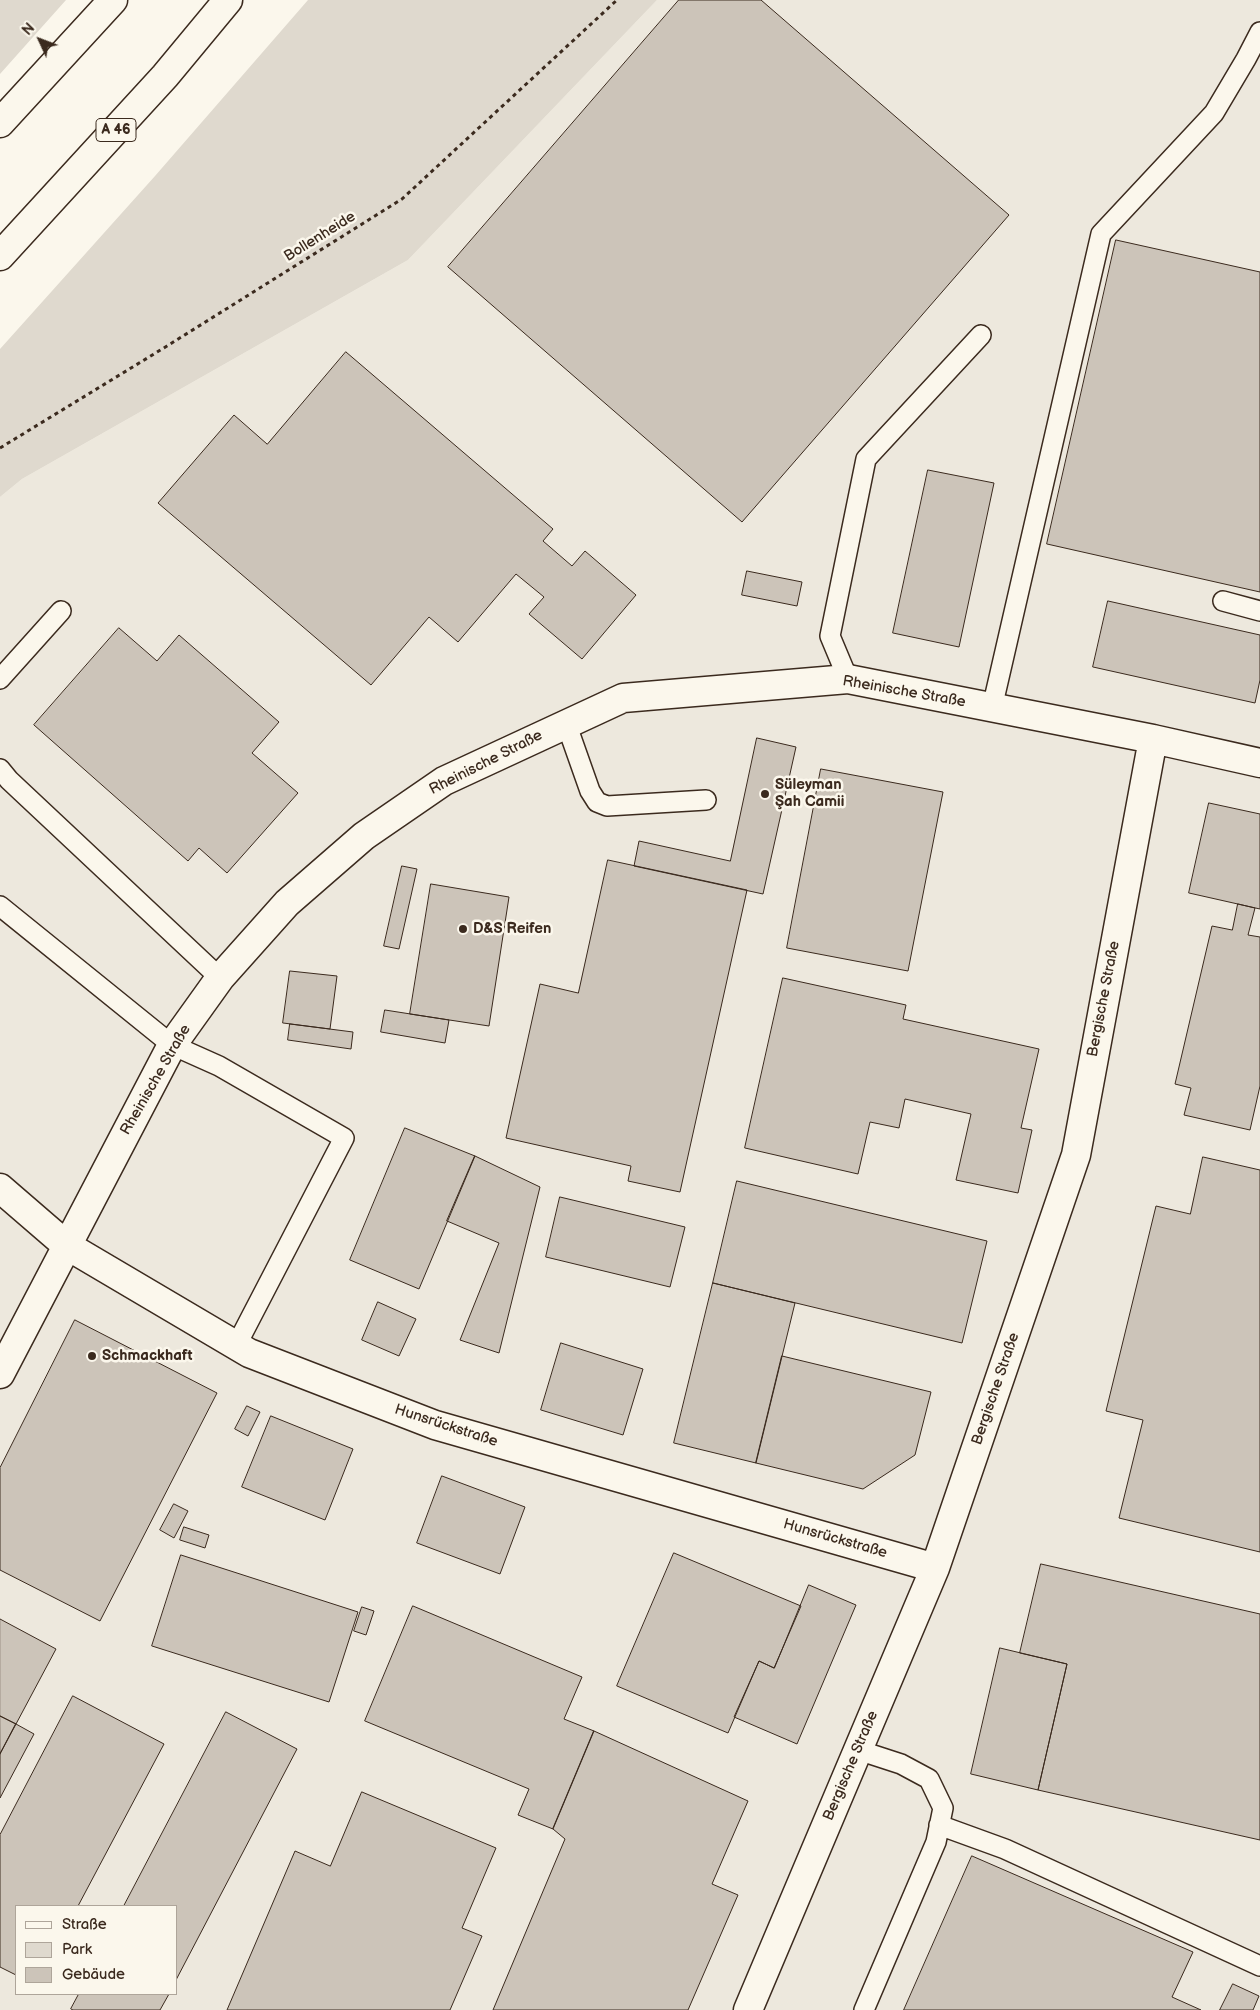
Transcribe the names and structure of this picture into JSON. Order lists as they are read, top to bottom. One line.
{"streets":{"main road":["A 46","Rheinische Straße","Bergische Straße","Hunsrückstraße"],"path":["Bollenheide"]},"crossings":[["Rheinische Straße","Bergische Straße"],["Rheinische Straße","Hunsrückstraße"],["Bergische Straße","Hunsrückstraße"]],"places":["Süleyman Şah Camii","D&S Reifen","Schmackhaft"],"legend":["Straße","Park","Gebäude"],"north":"top left"}
